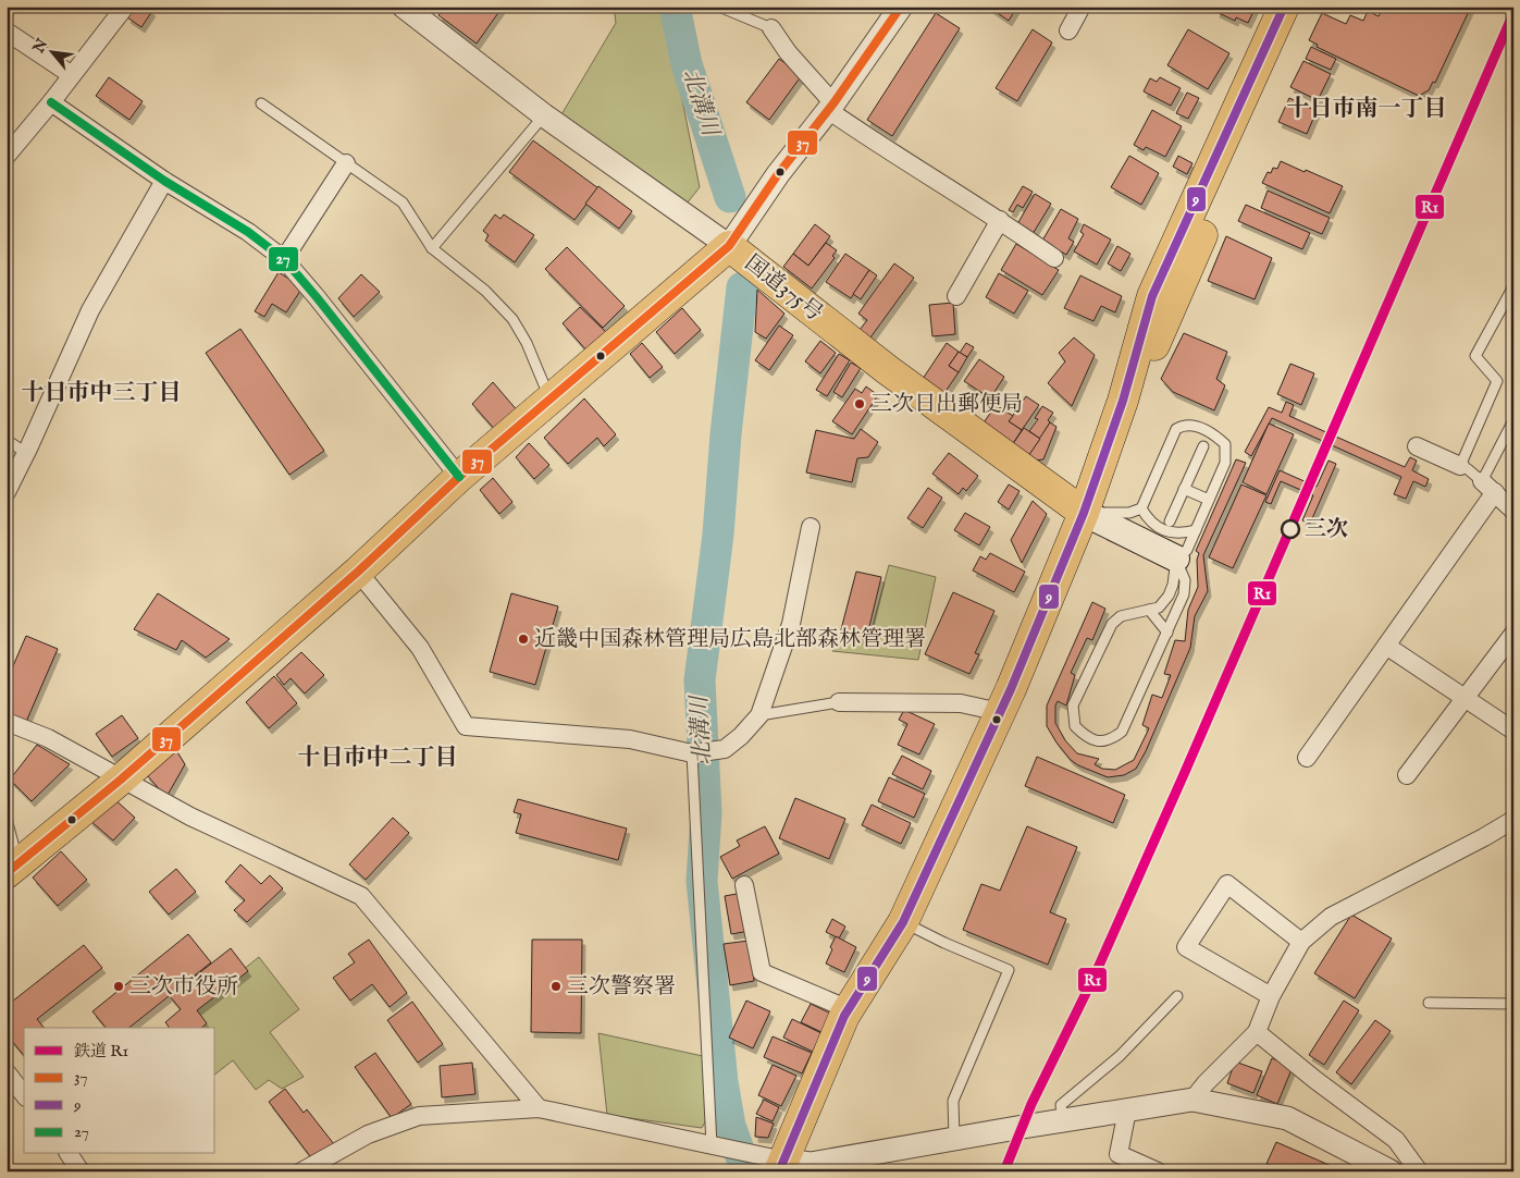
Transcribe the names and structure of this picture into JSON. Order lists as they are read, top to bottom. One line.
{"streets":{"highway":["国道375号"]},"districts":["十日市南一丁目","十日市中三丁目","十日市中二丁目"],"water":["北溝川"],"places":["三次日出郵便局","三次","近畿中国森林管理局広島北部森林管理署","三次市役所","三次警察署"],"lines":["transit line 37","transit line 9","rail line R1","transit line 27"],"legend":["鉄道 R1","37","9","27"],"north":"top left"}
